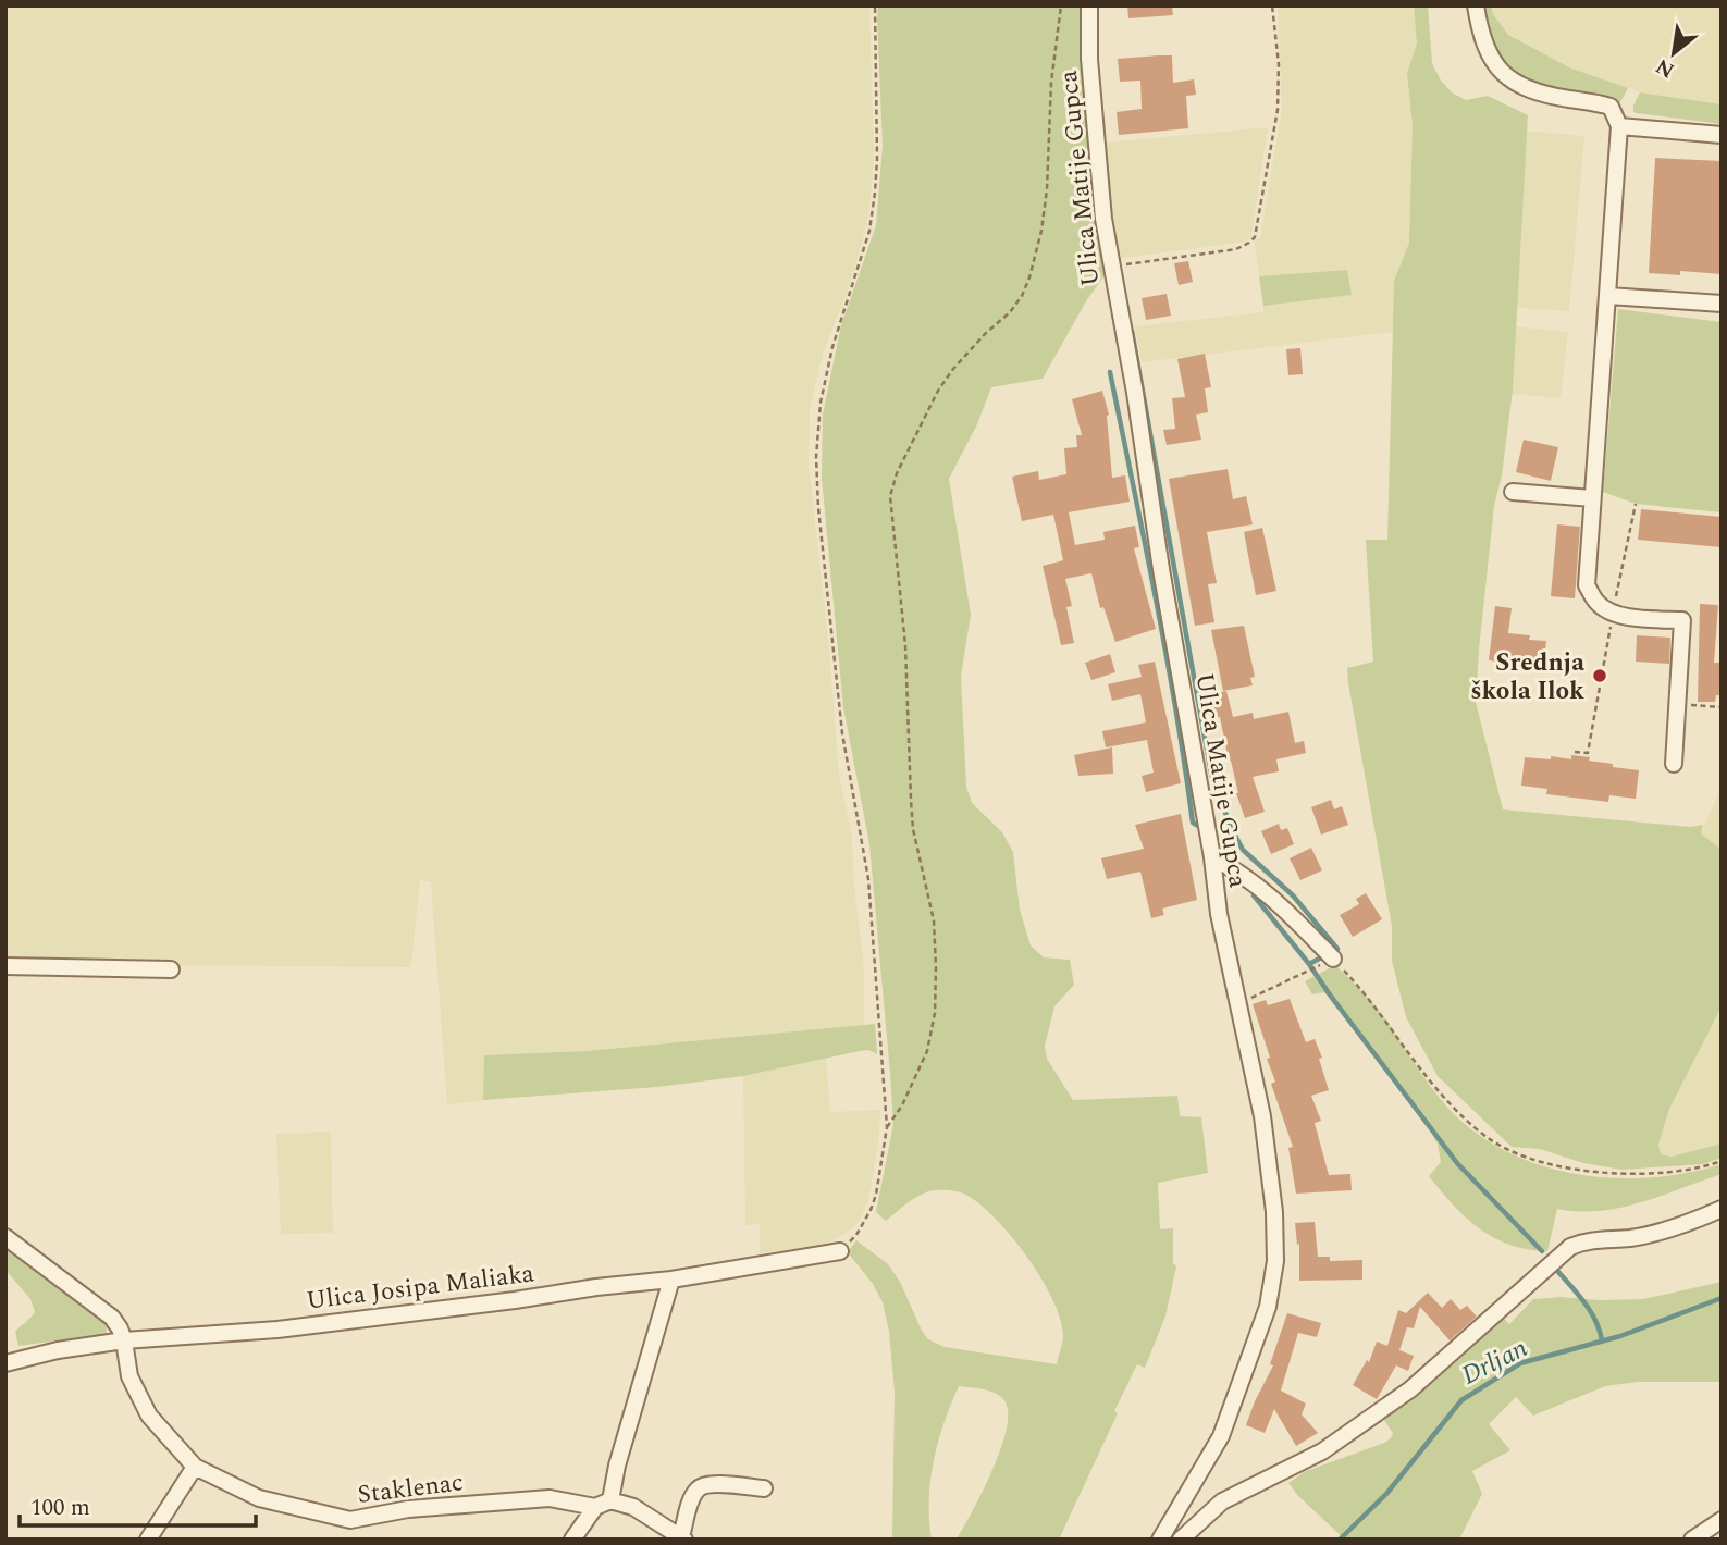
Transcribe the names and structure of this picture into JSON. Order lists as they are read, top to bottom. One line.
{"streets":{"street":["Ulica Matije Gupca","Ulica Josipa Maliaka","Staklenac"]},"crossings":[["Ulica Josipa Maliaka","Staklenac"]],"water":["Drljan"],"places":["Srednja škola Ilok"],"scale_bar":"100 m","north":"bottom left"}
